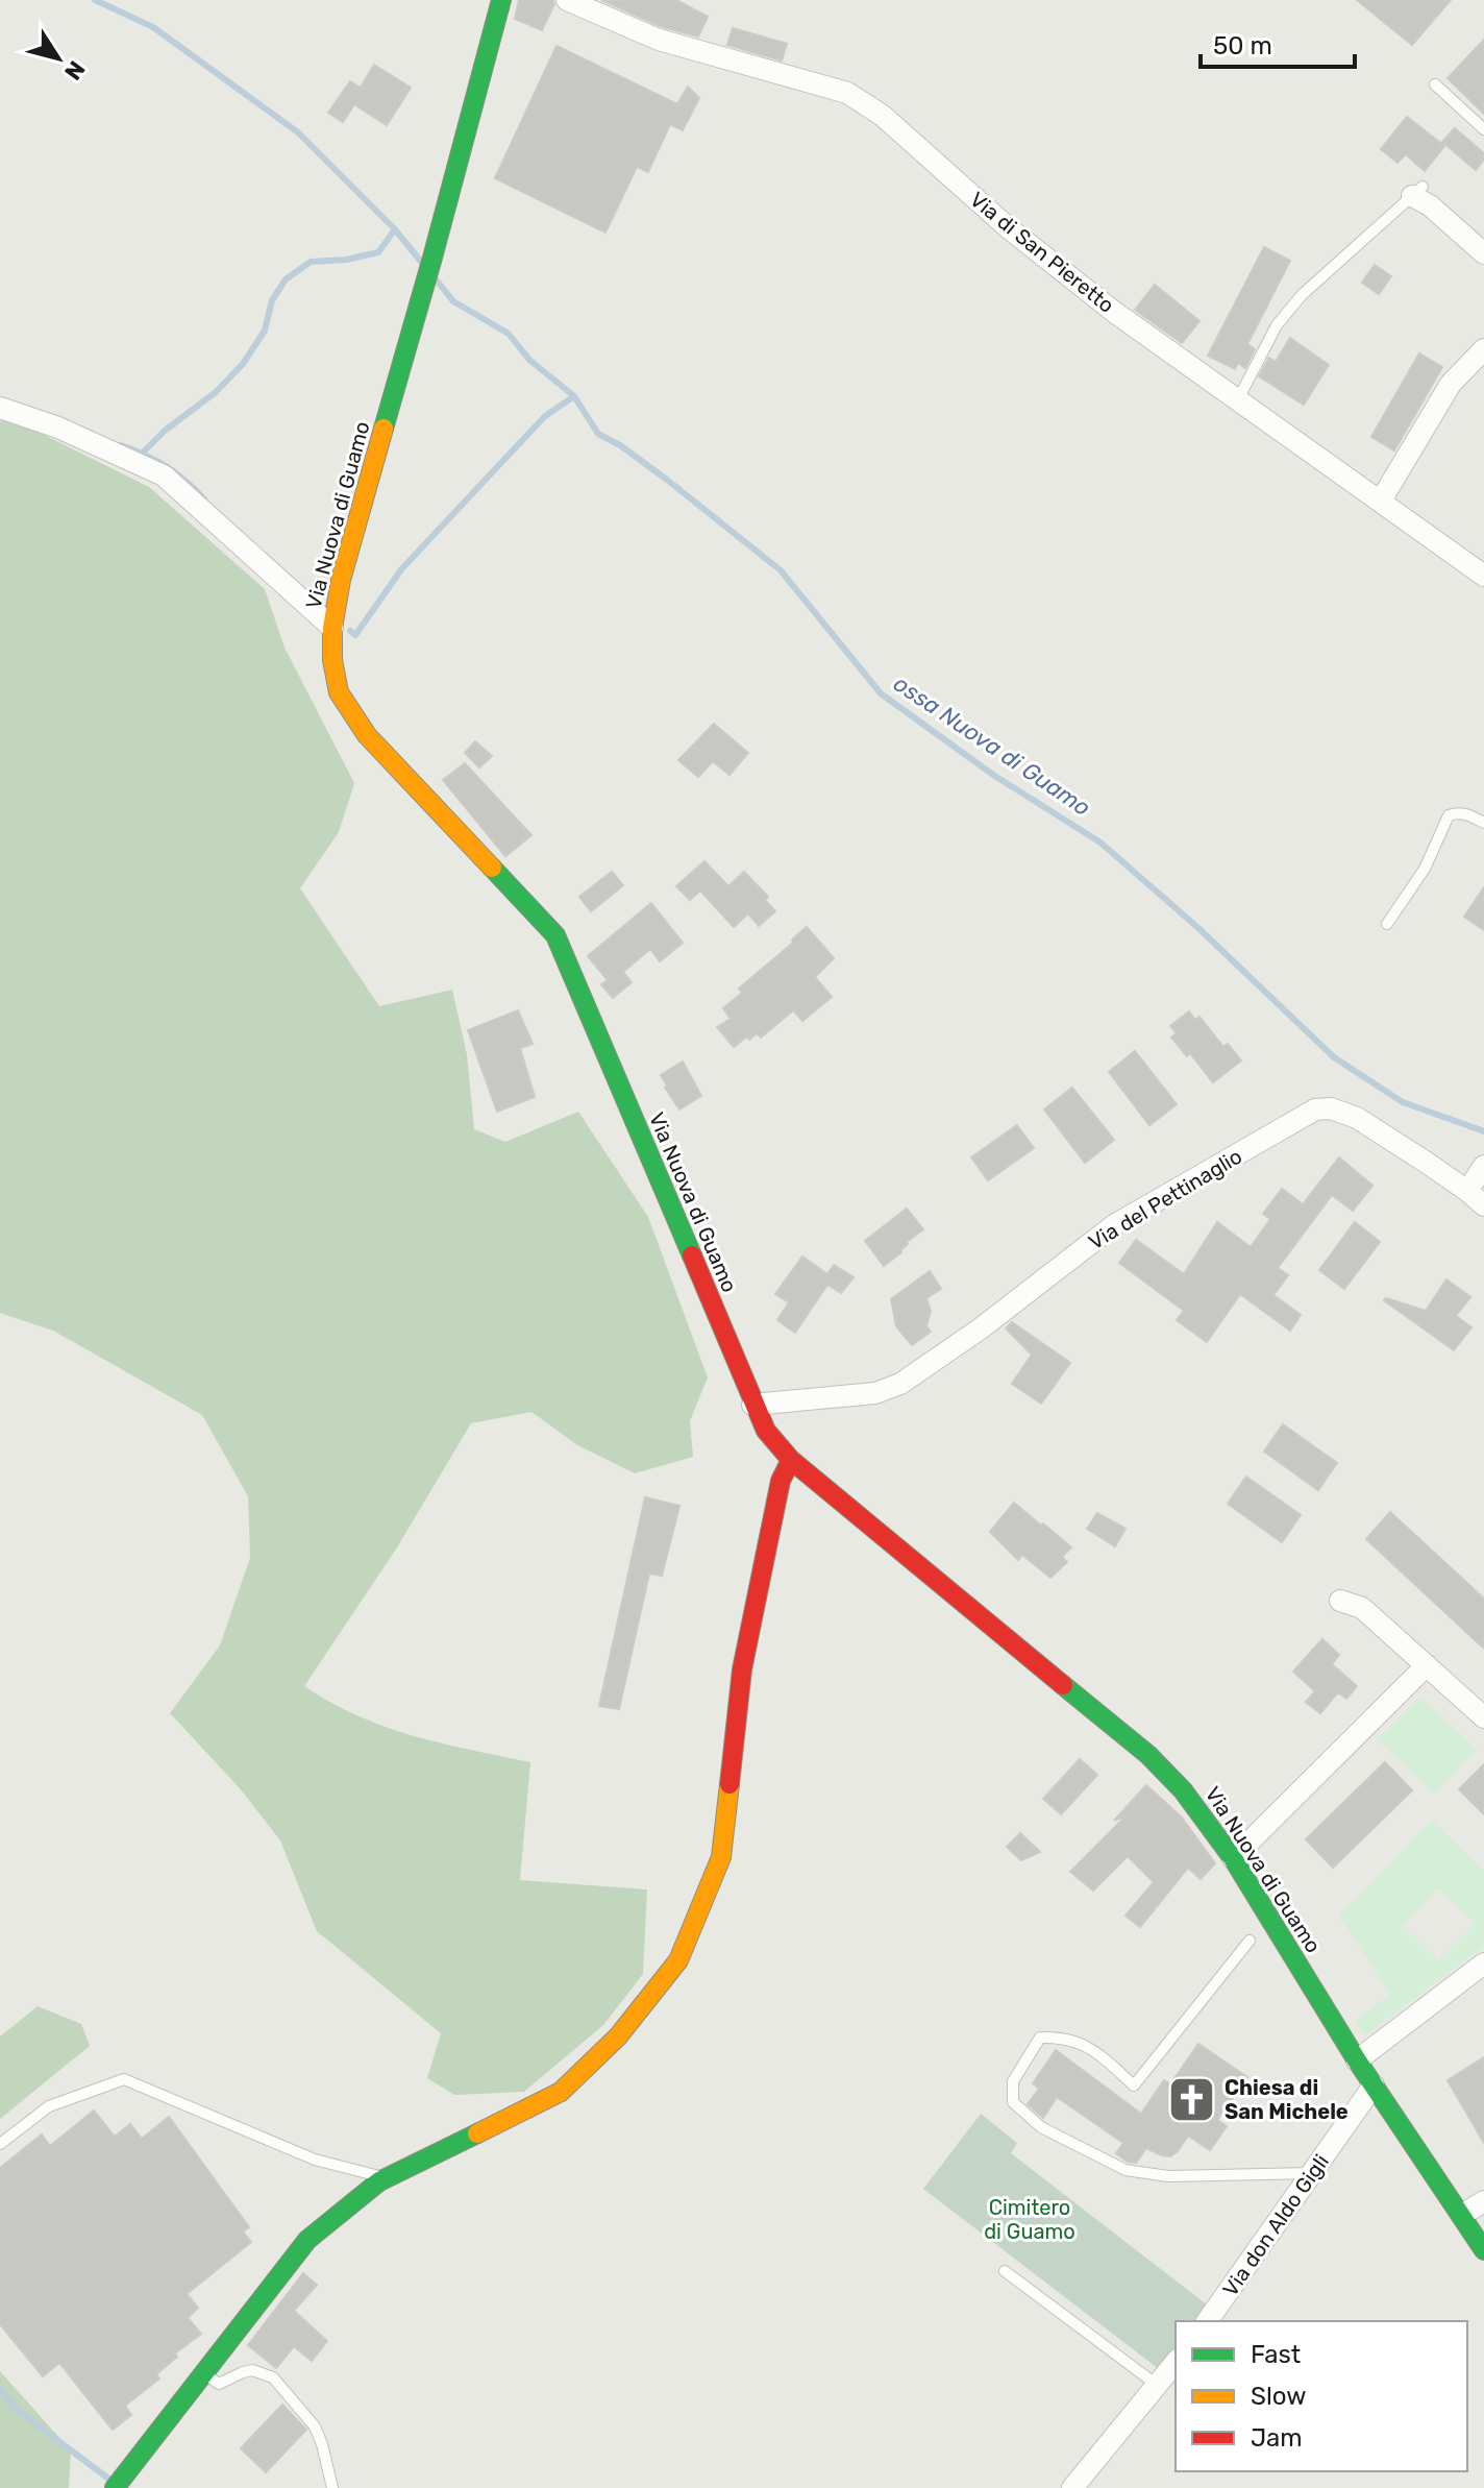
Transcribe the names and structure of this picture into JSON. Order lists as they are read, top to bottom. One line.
{"streets":{"street":["Via di San Pieretto","Via Nuova di Guamo","Via del Pettinaglio","Via don Aldo Gigli"]},"crossings":[["Via Nuova di Guamo","Via del Pettinaglio"],["Via Nuova di Guamo","Via don Aldo Gigli"]],"water":["ossa Nuova di Guamo"],"parks":["Cimitero di Guamo"],"places":{"church":["Chiesa di San Michele"]},"legend":["Fast","Slow","Jam"],"scale_bar":"50 m","north":"bottom right"}
